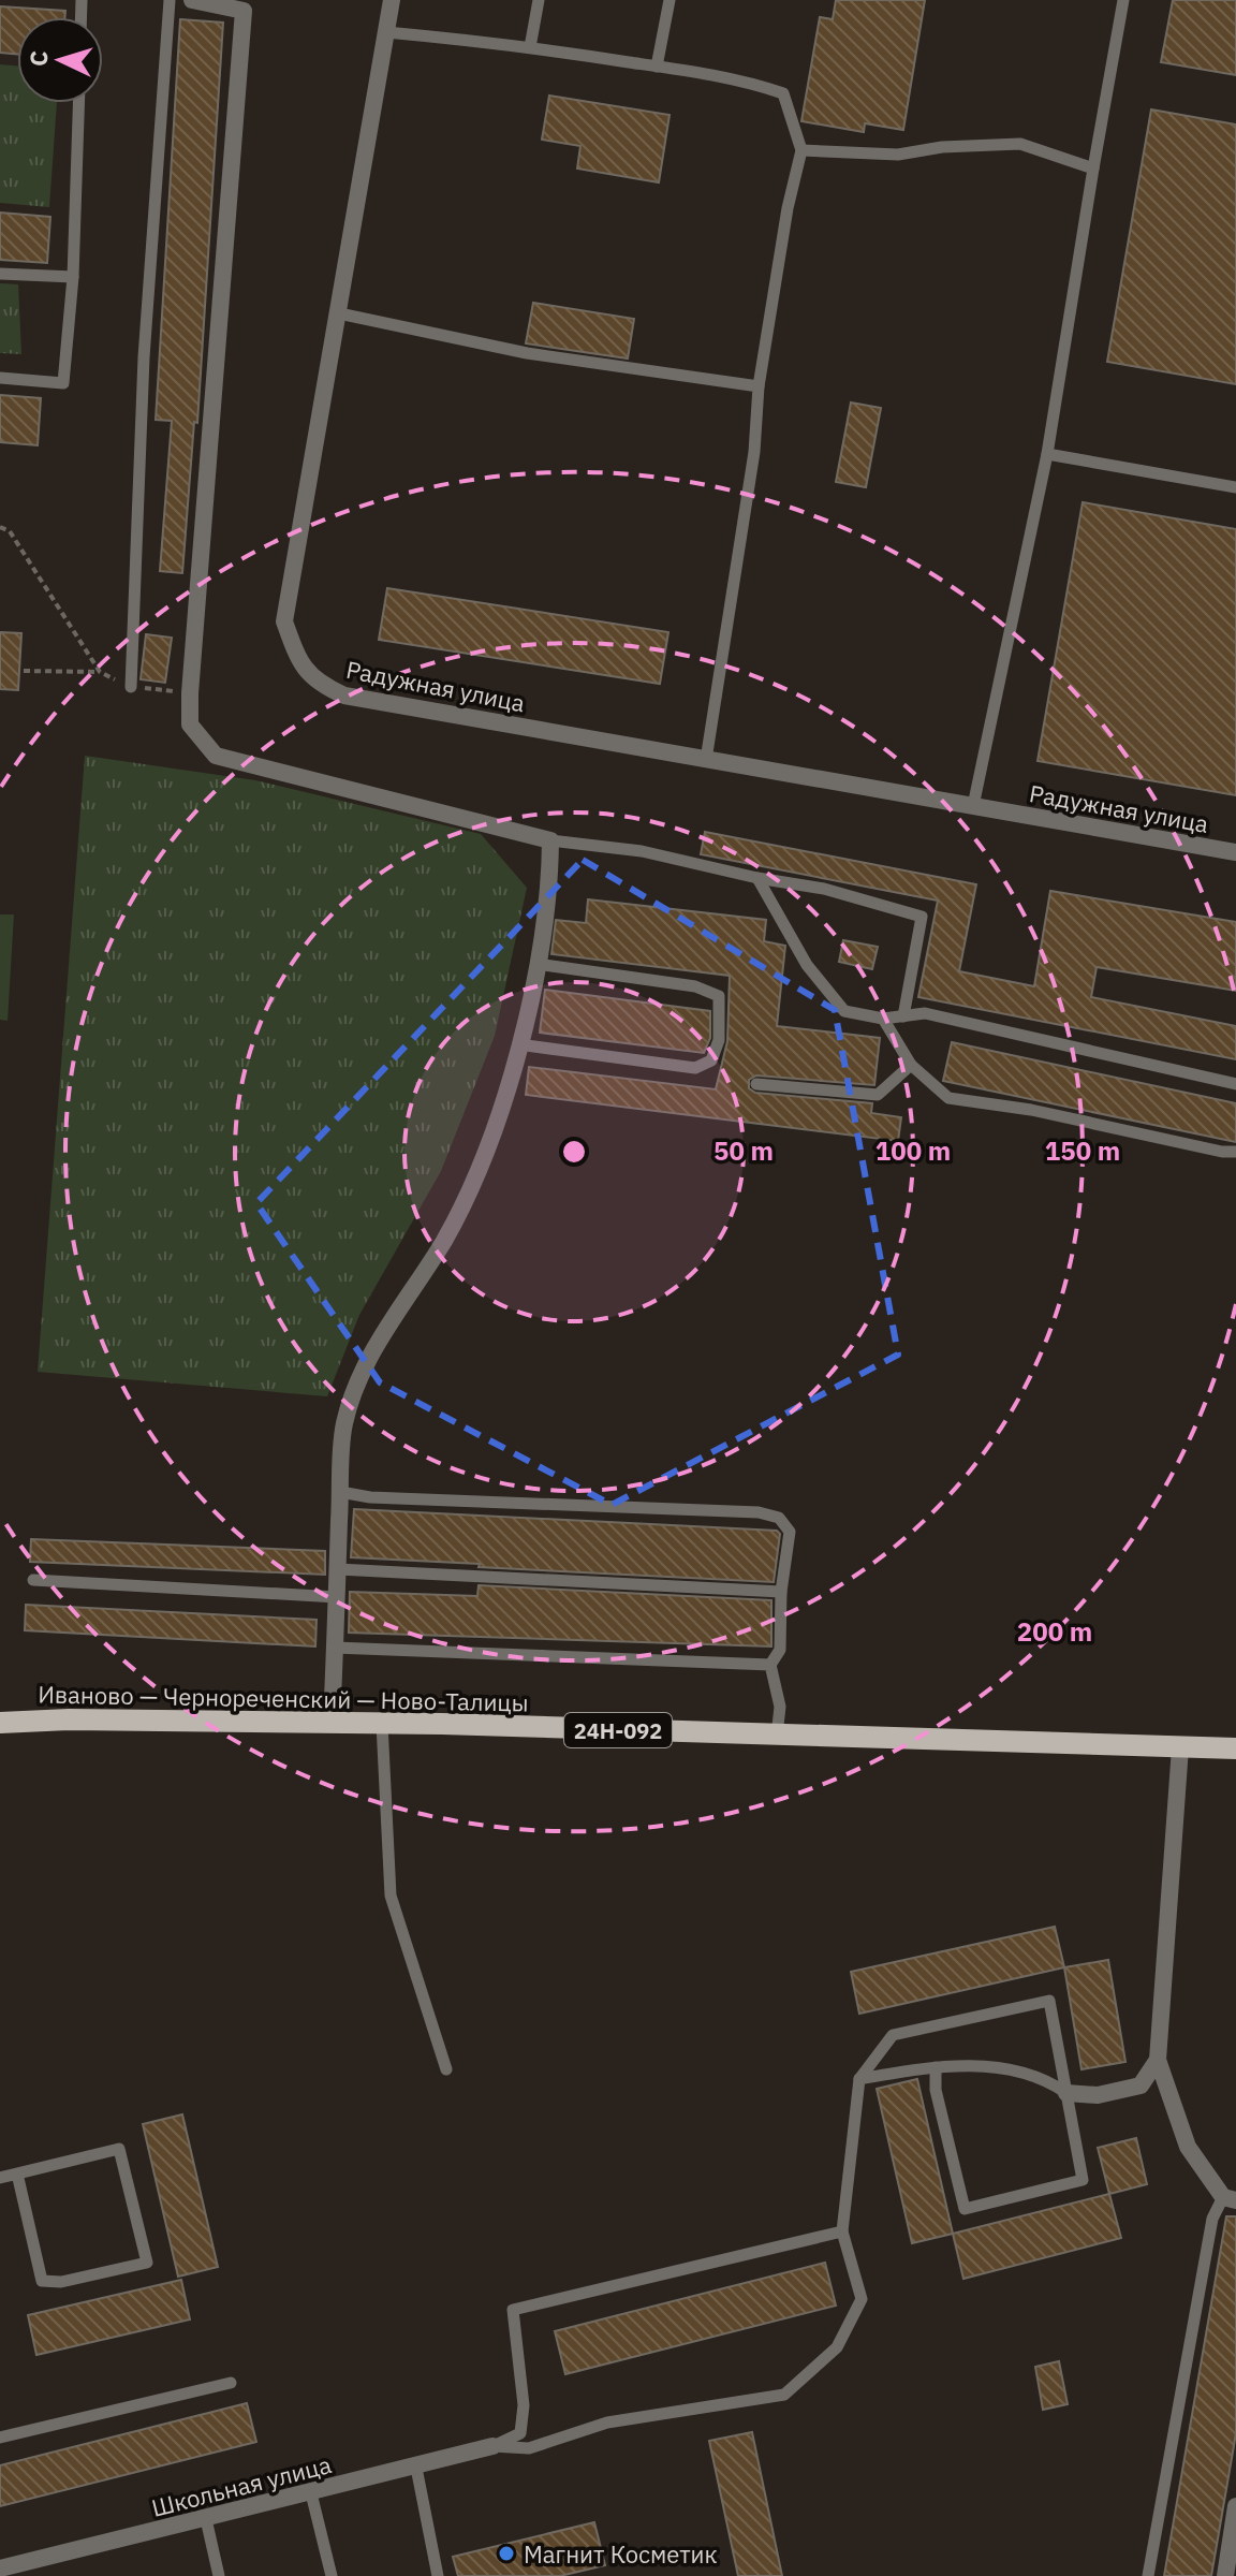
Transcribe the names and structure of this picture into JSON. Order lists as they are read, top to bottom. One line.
{"streets":{"main road":["Иваново — Чернореченский — Ново-Талицы","24Н-092"],"street":["Радужная улица","Школьная улица"]},"places":["Магнит Косметик"],"north":"left","rings":["50 m","100 m","150 m","200 m"]}
